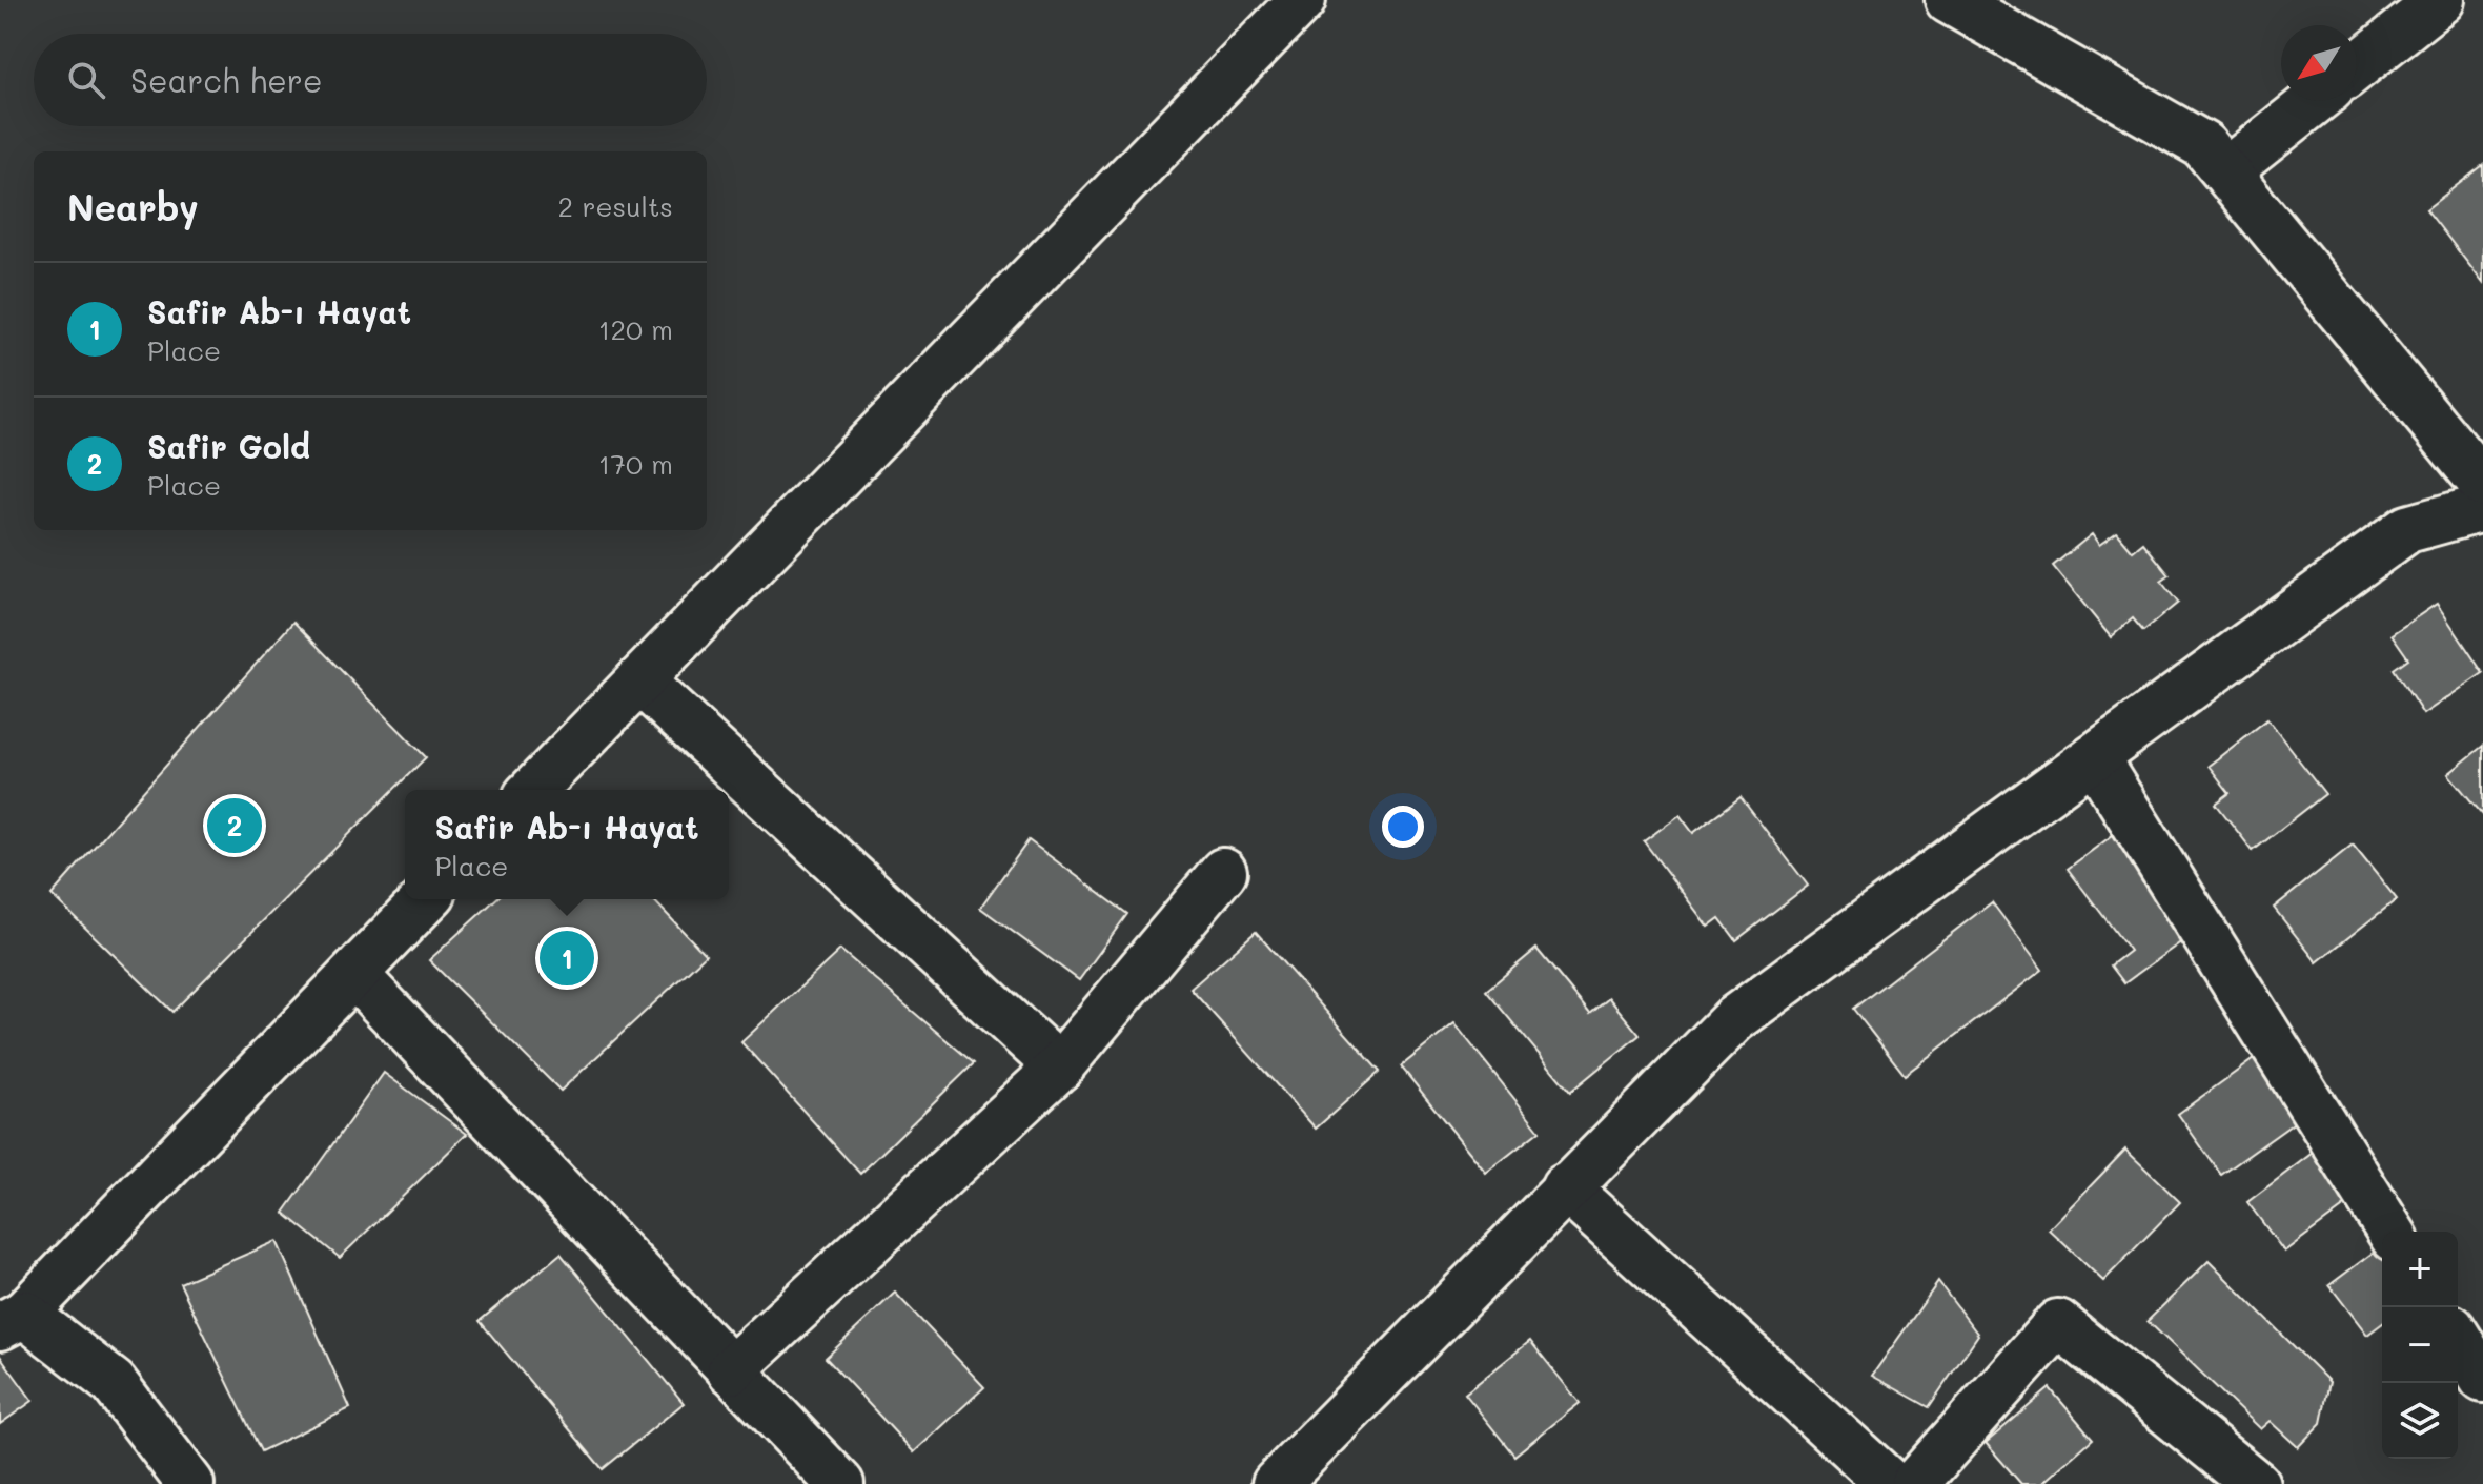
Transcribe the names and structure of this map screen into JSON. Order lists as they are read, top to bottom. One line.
{"north":"bottom left","page":{"search":"Search here","heading":["Nearby","2 results"],"list":[{"mark":"1","name":"Safir Ab-ı Hayat","note":"Place","value":"120 m"},{"mark":"2","name":"Safir Gold","note":"Place","value":"170 m"}],"popup":["Safir Ab-ı Hayat","Place"],"pins":["2","1"],"map_buttons":["+","−"]}}
